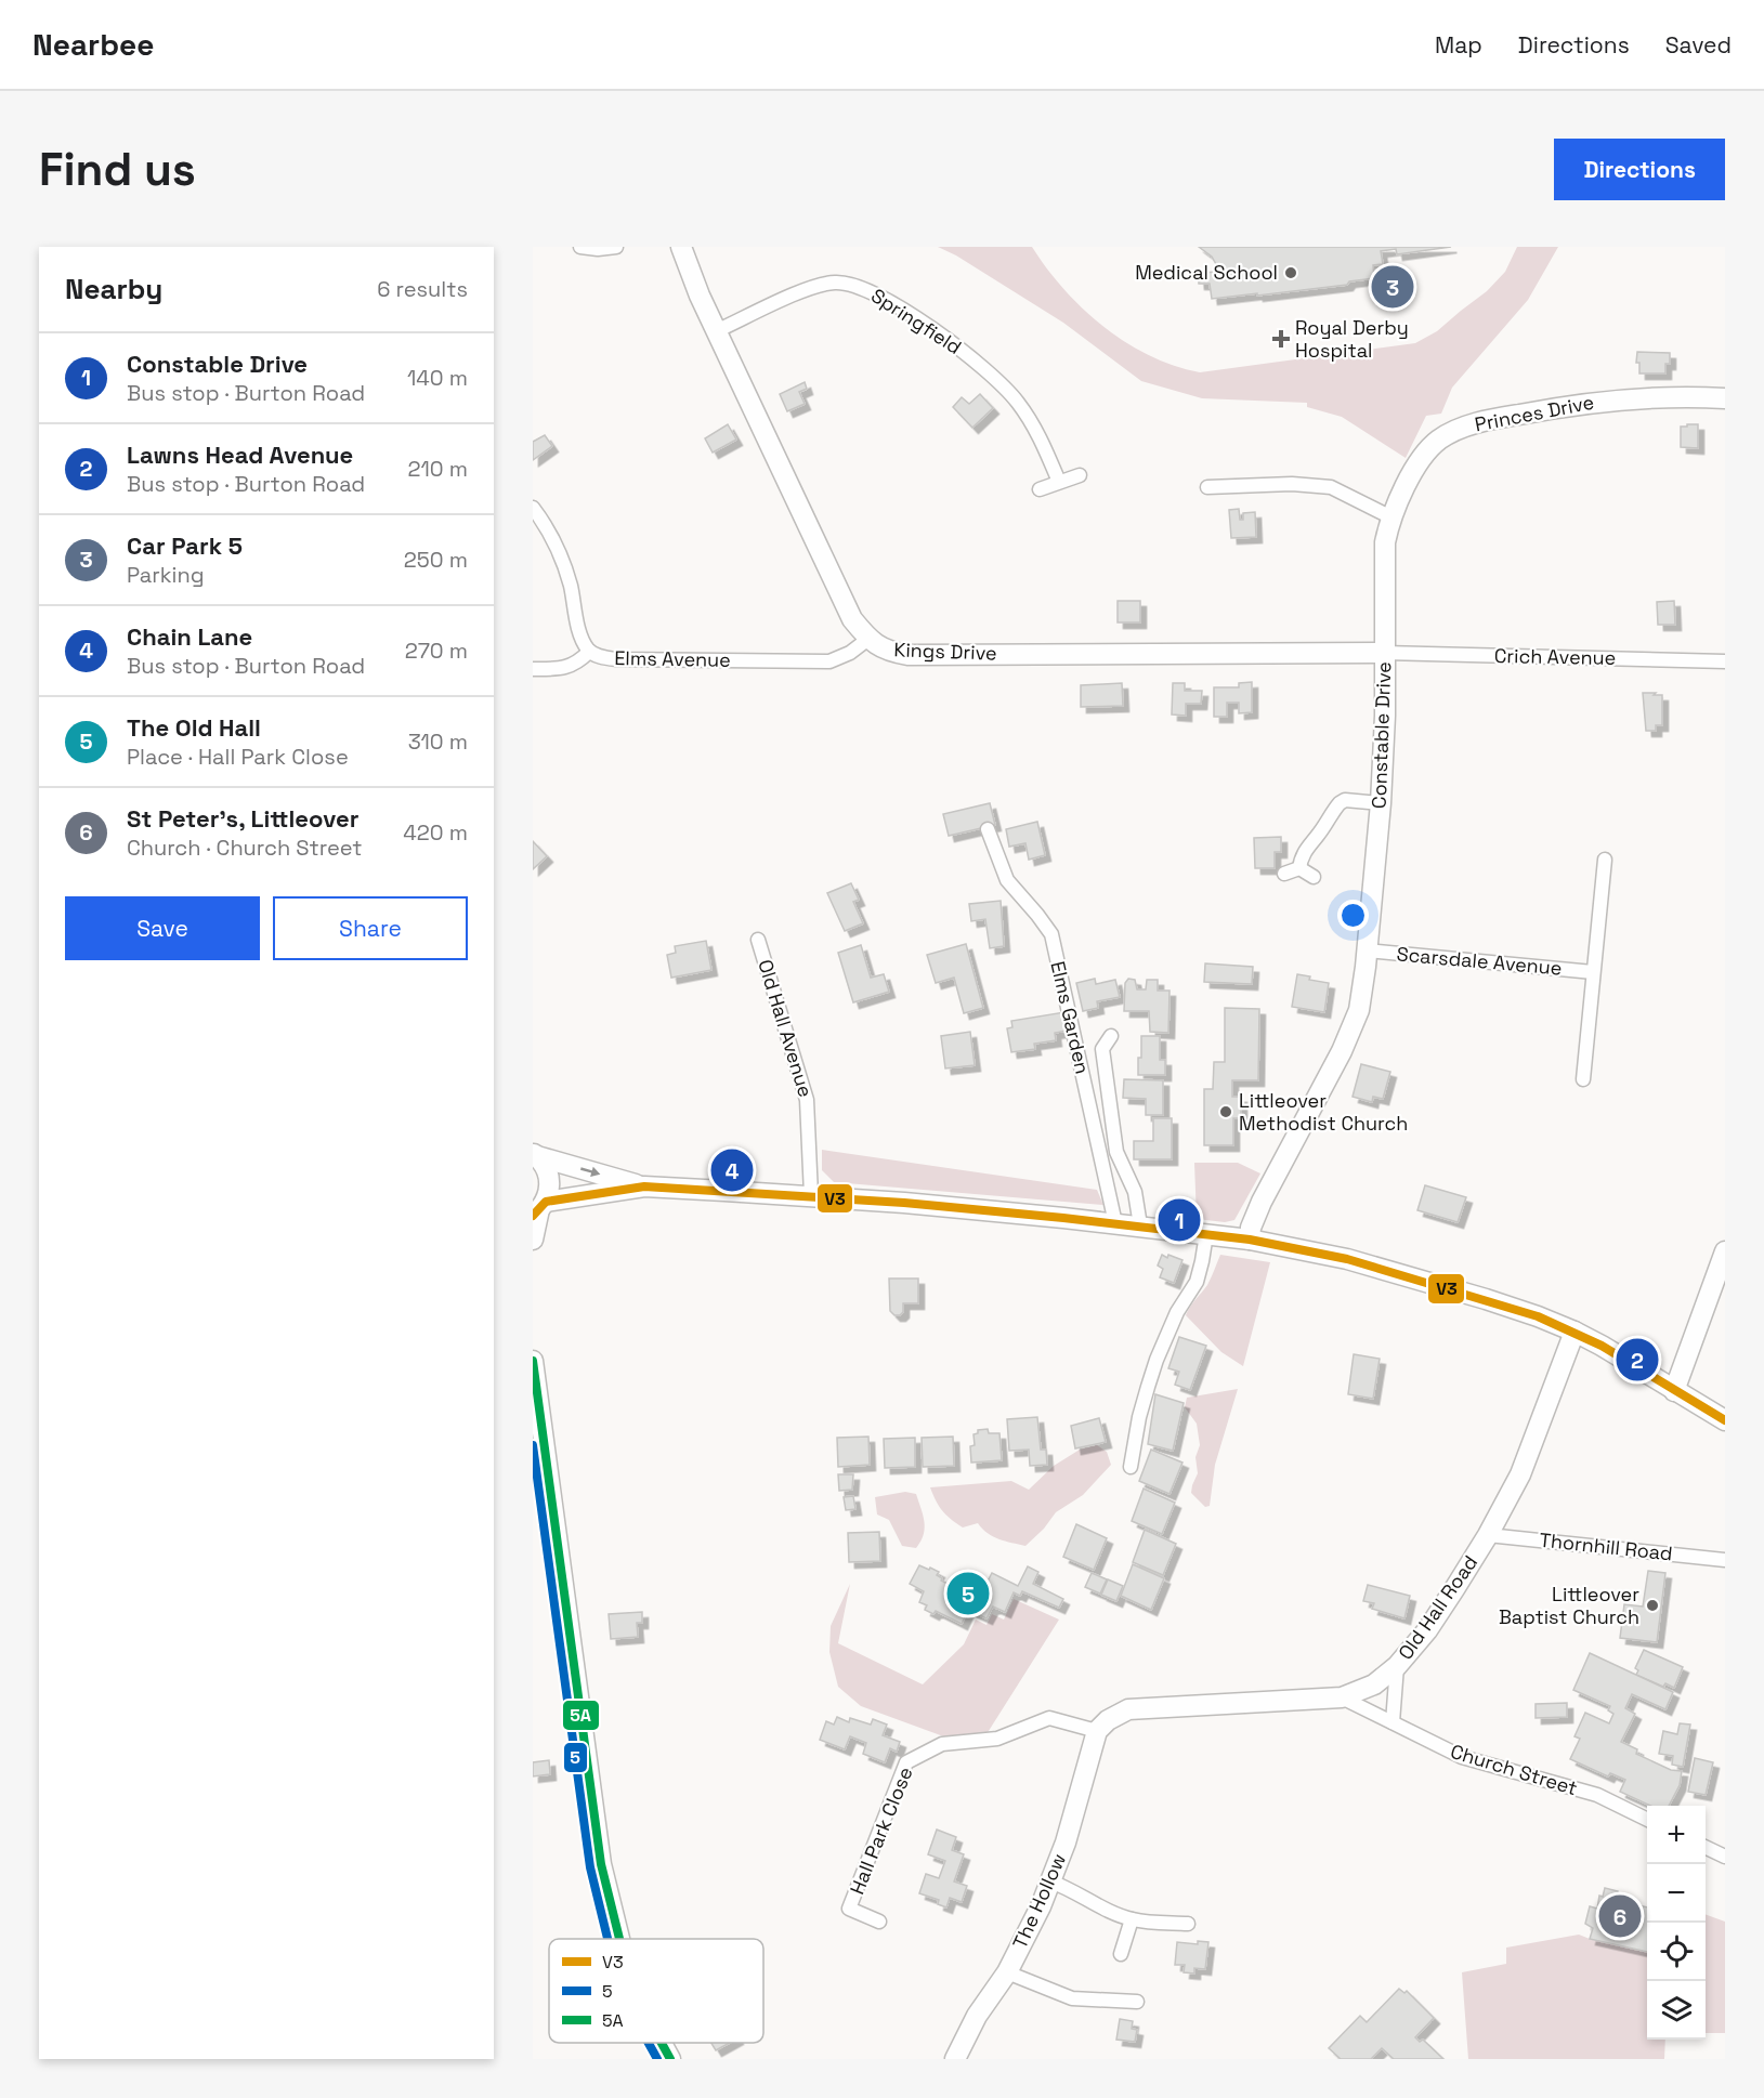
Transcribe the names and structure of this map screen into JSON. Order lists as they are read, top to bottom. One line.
{"streets":{"street":["Springfield","Princes Drive","Kings Drive","Crich Avenue","Elms Avenue","Constable Drive","Scarsdale Avenue","Elms Garden","Old Hall Avenue","Thornhill Road","Old Hall Road","Church Street","Hall Park Close","The Hollow"]},"crossings":[["Springfield","Kings Drive"],["Princes Drive","Constable Drive"],["Kings Drive","Crich Avenue"],["Kings Drive","Elms Avenue"],["Kings Drive","Constable Drive"],["Crich Avenue","Constable Drive"],["Constable Drive","Scarsdale Avenue"],["Thornhill Road","Old Hall Road"],["Old Hall Road","Church Street"],["Old Hall Road","Hall Park Close"],["Old Hall Road","The Hollow"],["Hall Park Close","The Hollow"]],"places":{"other":["Medical School","Littleover Methodist Church","Littleover Baptist Church"],"health":["Royal Derby Hospital"]},"lines":["transit line V3","transit line 5A","transit line 5"],"legend":["V3","5","5A"],"page":{"header":"Nearbee","nav":["Map","Directions","Saved"],"buttons":["Directions",["Save","Share"]],"title":"Find us","heading":["Nearby","6 results"],"pins":["3","4","1","2","5","6"],"list":[{"mark":"1","name":"Constable Drive","note":"Bus stop · Burton Road","value":"140 m"},{"mark":"2","name":"Lawns Head Avenue","note":"Bus stop · Burton Road","value":"210 m"},{"mark":"3","name":"Car Park 5","note":"Parking","value":"250 m"},{"mark":"4","name":"Chain Lane","note":"Bus stop · Burton Road","value":"270 m"},{"mark":"5","name":"The Old Hall","note":"Place · Hall Park Close","value":"310 m"},{"mark":"6","name":"St Peter's, Littleover","note":"Church · Church Street","value":"420 m"}],"map_buttons":["+","−"]}}
